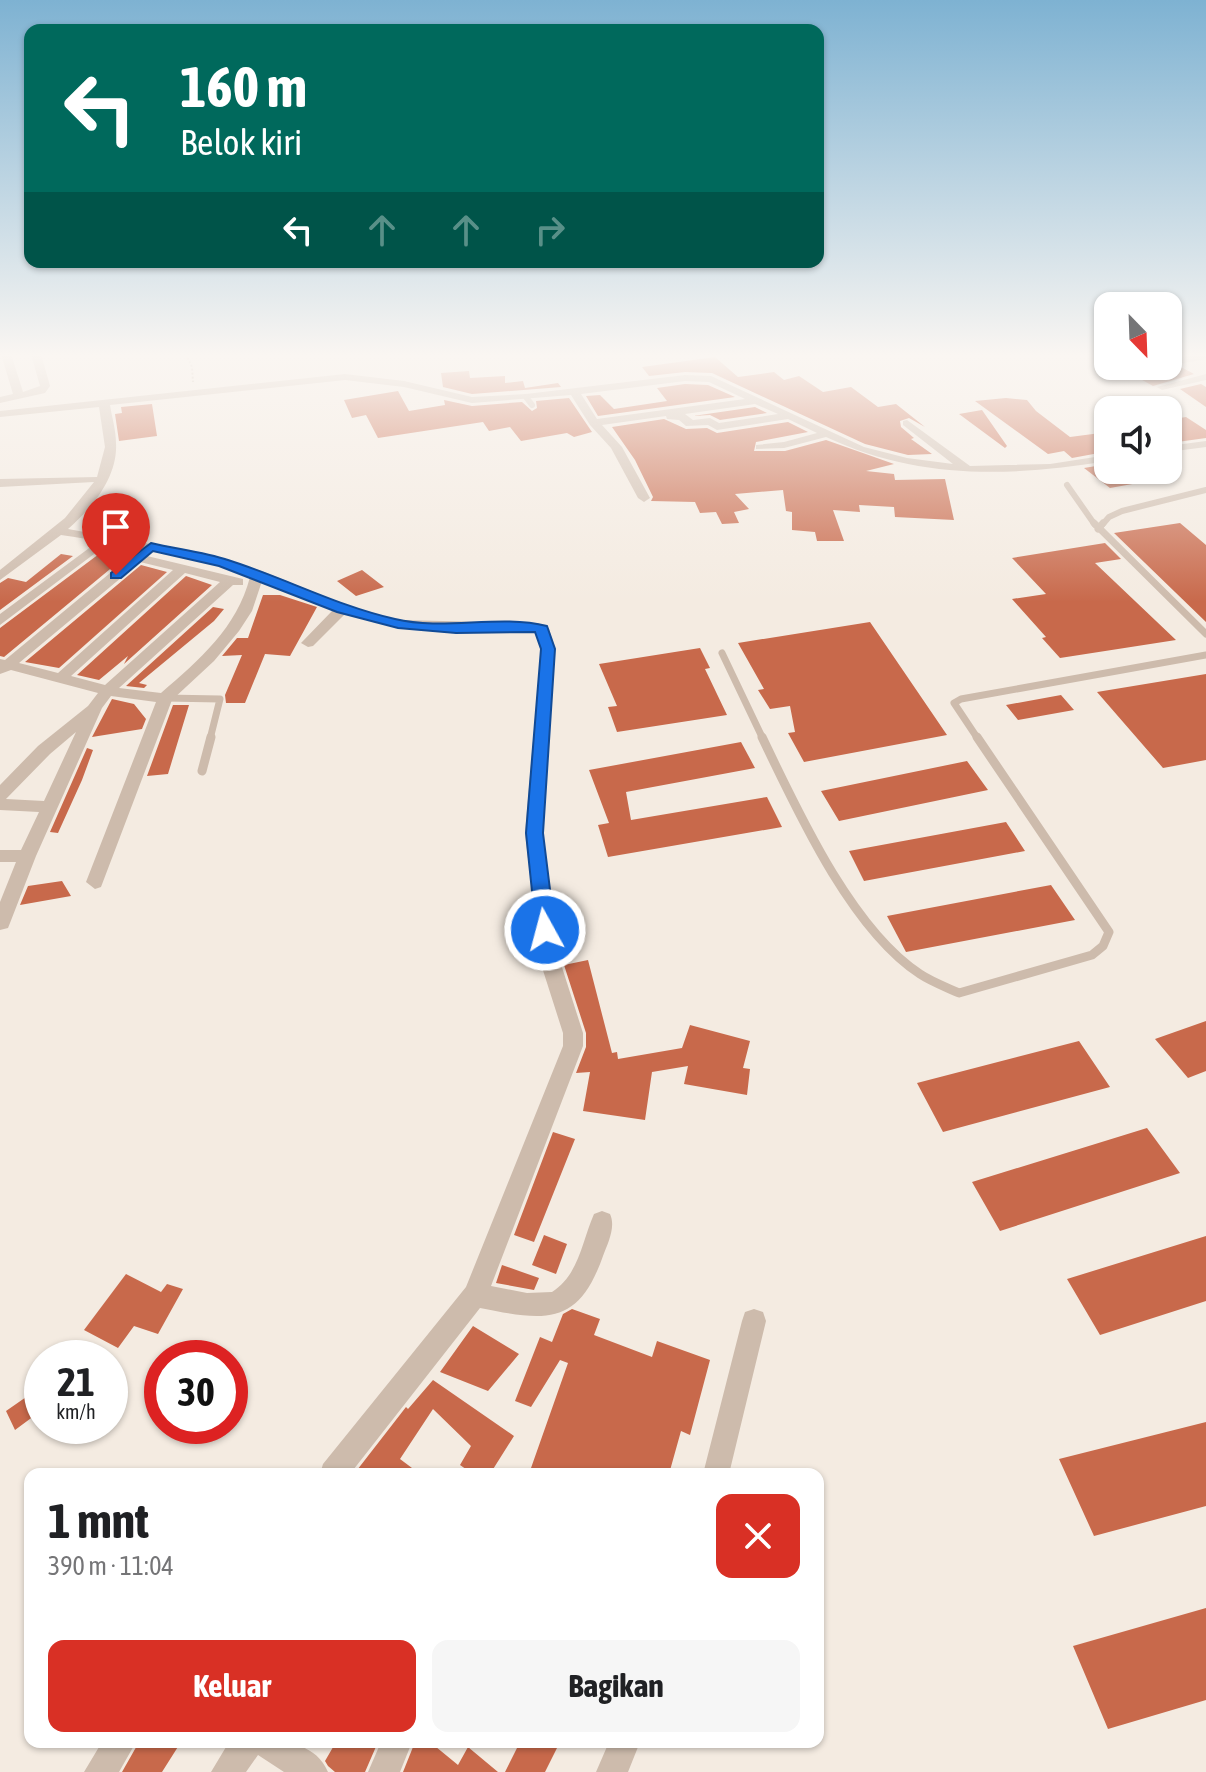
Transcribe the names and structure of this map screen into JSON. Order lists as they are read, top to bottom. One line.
{"north":"bottom right","page":{"turn":["160 m","Belok kiri"],"speed":"21 km/h","limit":"30","heading":["1 mnt","390 m · 11:04"],"buttons":["Keluar","Bagikan"]}}
